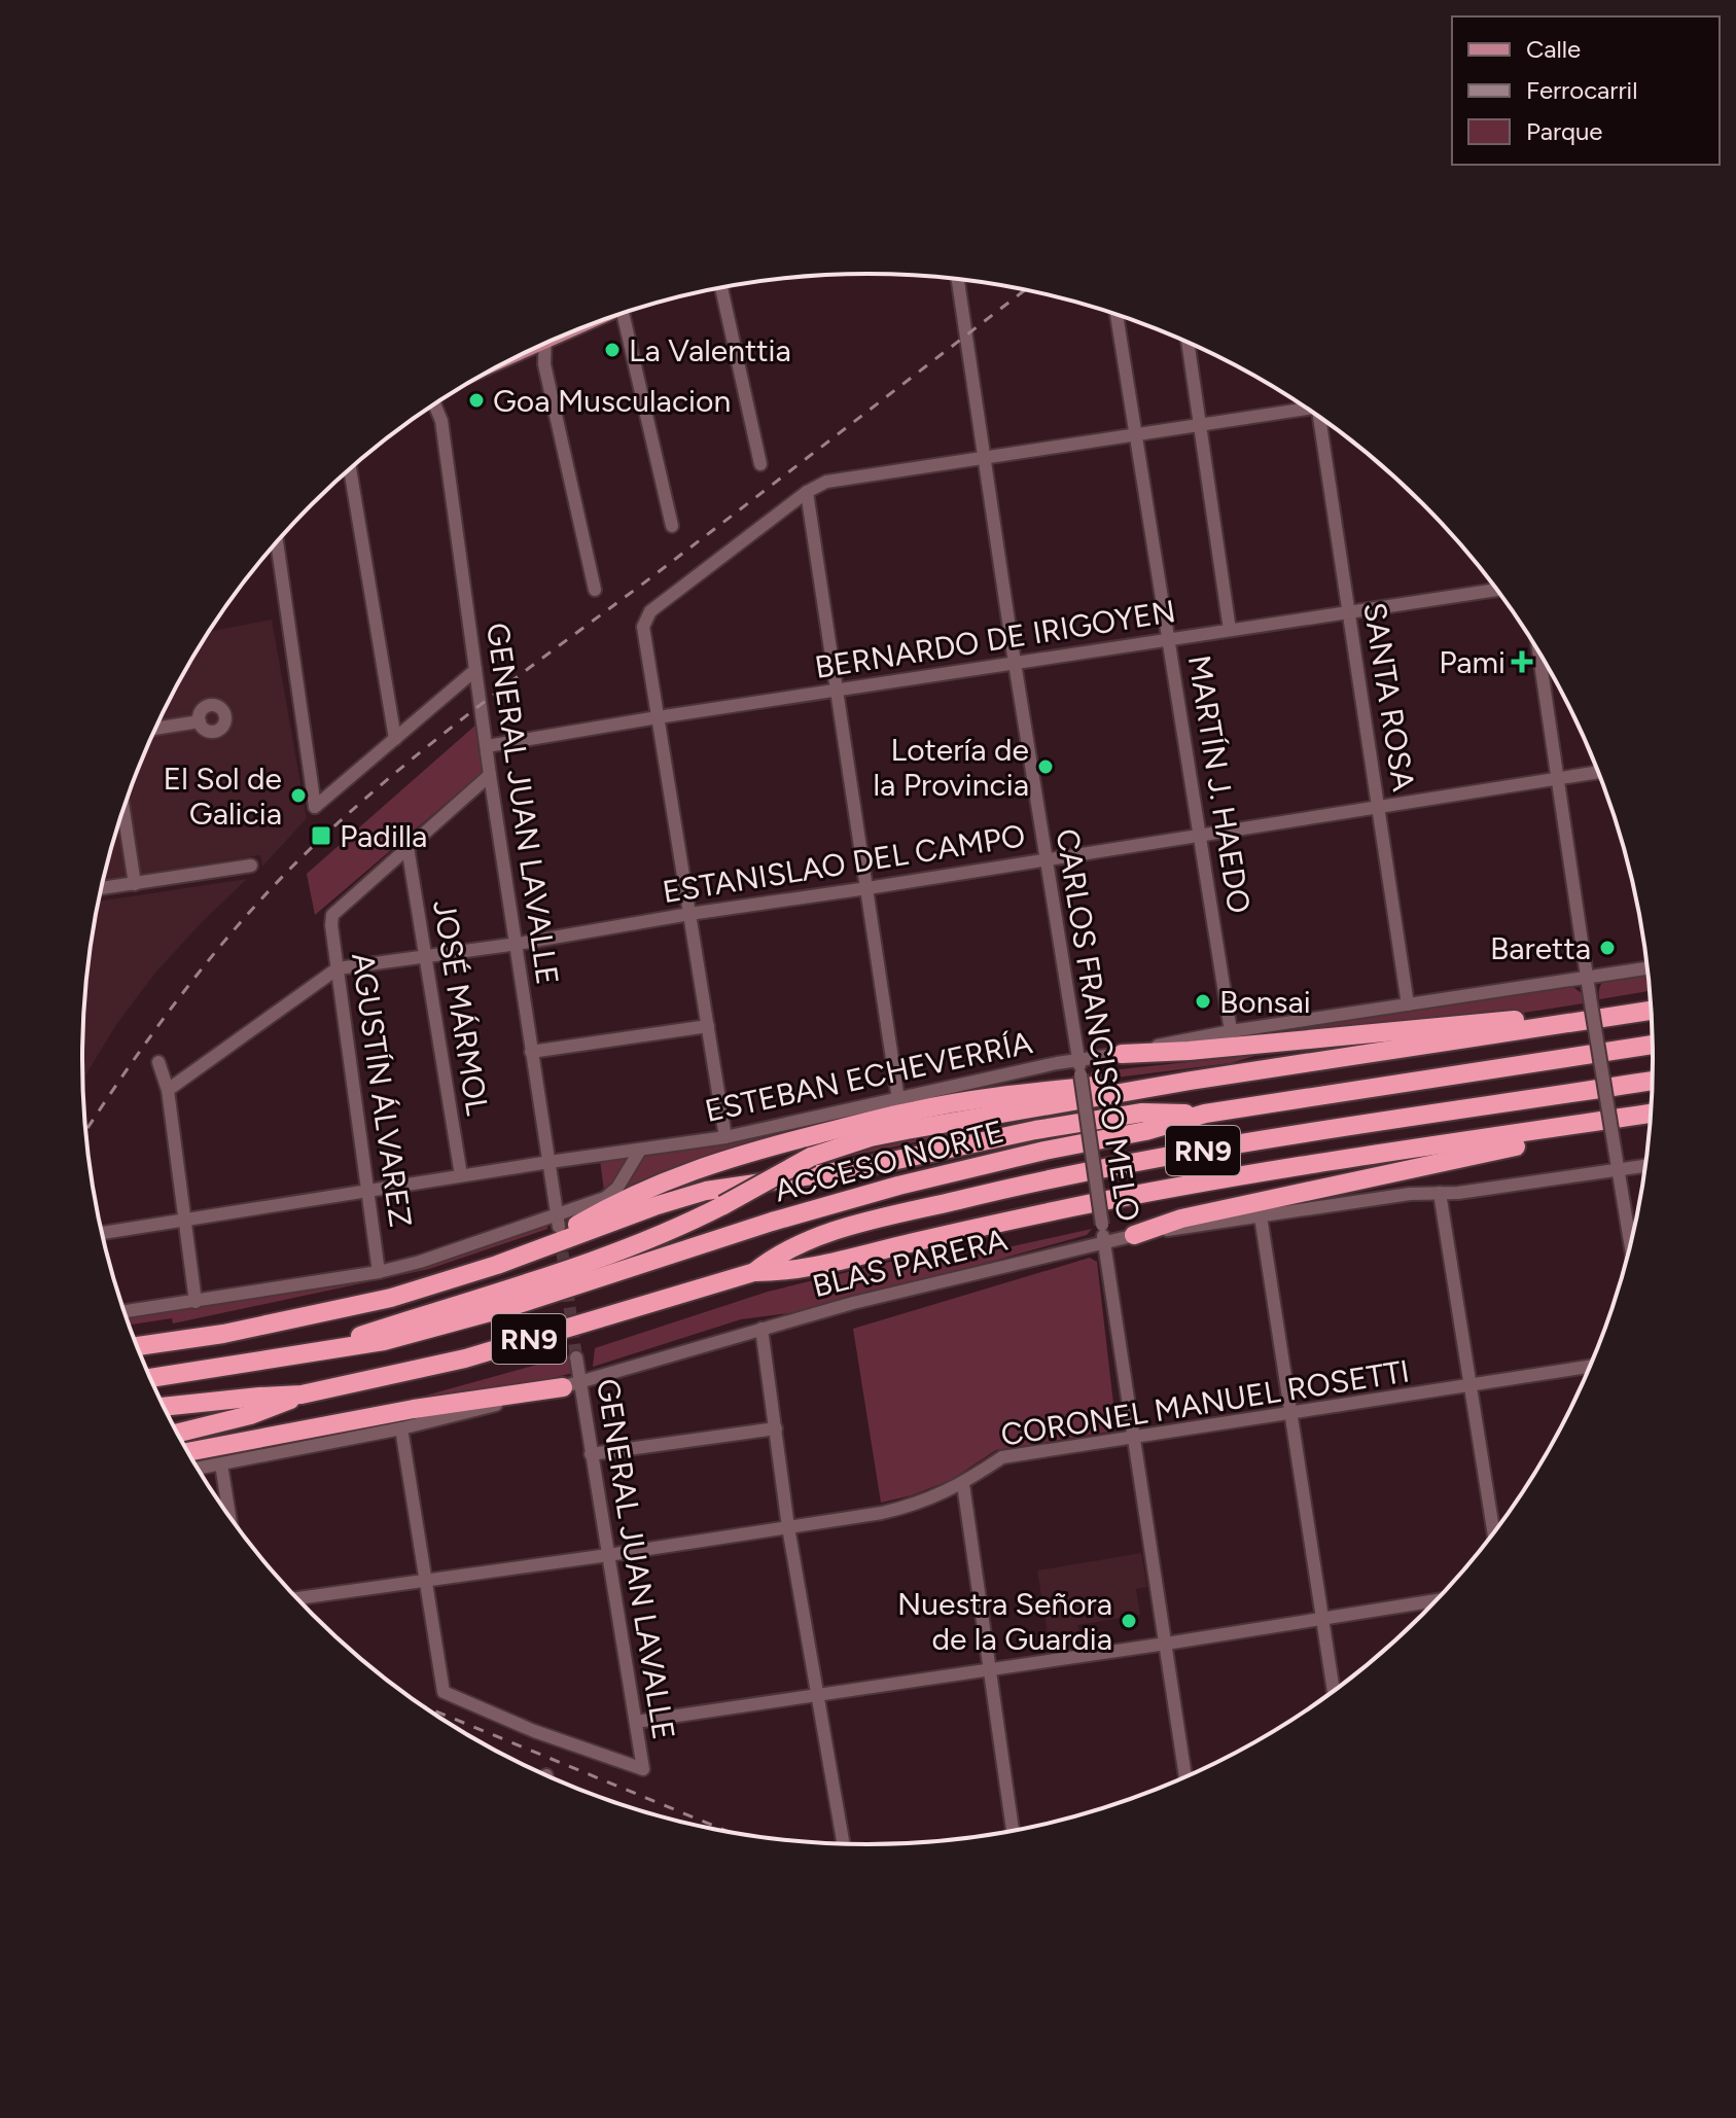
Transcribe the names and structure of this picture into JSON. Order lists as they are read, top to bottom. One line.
{"streets":{"highway":["RN9","ACCESO NORTE"],"street":["BERNARDO DE IRIGOYEN","SANTA ROSA","MARTÍN J. HAEDO","GENERAL JUAN LAVALLE","ESTANISLAO DEL CAMPO","JOSÉ MÁRMOL","CARLOS FRANCISCO MELO","ESTEBAN ECHEVERRÍA","AGUSTÍN ÁLVAREZ","BLAS PARERA","CORONEL MANUEL ROSETTI"]},"crossings":[["BERNARDO DE IRIGOYEN","SANTA ROSA"],["BERNARDO DE IRIGOYEN","MARTÍN J. HAEDO"],["BERNARDO DE IRIGOYEN","GENERAL JUAN LAVALLE"],["BERNARDO DE IRIGOYEN","CARLOS FRANCISCO MELO"],["SANTA ROSA","ESTANISLAO DEL CAMPO"],["SANTA ROSA","ESTEBAN ECHEVERRÍA"],["MARTÍN J. HAEDO","ESTANISLAO DEL CAMPO"],["MARTÍN J. HAEDO","ESTEBAN ECHEVERRÍA"],["GENERAL JUAN LAVALLE","ESTANISLAO DEL CAMPO"],["GENERAL JUAN LAVALLE","ESTEBAN ECHEVERRÍA"],["GENERAL JUAN LAVALLE","BLAS PARERA"],["GENERAL JUAN LAVALLE","CORONEL MANUEL ROSETTI"],["ESTANISLAO DEL CAMPO","JOSÉ MÁRMOL"],["ESTANISLAO DEL CAMPO","CARLOS FRANCISCO MELO"],["ESTANISLAO DEL CAMPO","AGUSTÍN ÁLVAREZ"],["JOSÉ MÁRMOL","ESTEBAN ECHEVERRÍA"],["JOSÉ MÁRMOL","AGUSTÍN ÁLVAREZ"],["CARLOS FRANCISCO MELO","ESTEBAN ECHEVERRÍA"],["CARLOS FRANCISCO MELO","BLAS PARERA"],["CARLOS FRANCISCO MELO","CORONEL MANUEL ROSETTI"],["ESTEBAN ECHEVERRÍA","AGUSTÍN ÁLVAREZ"]],"places":{"other":["La Valenttia","Goa Musculacion","Lotería de la Provincia","El Sol de Galicia","Baretta","Bonsai","Nuestra Señora de la Guardia"],"health":["Pami"],"transit":["Padilla"]},"legend":["Calle","Ferrocarril","Parque"]}
